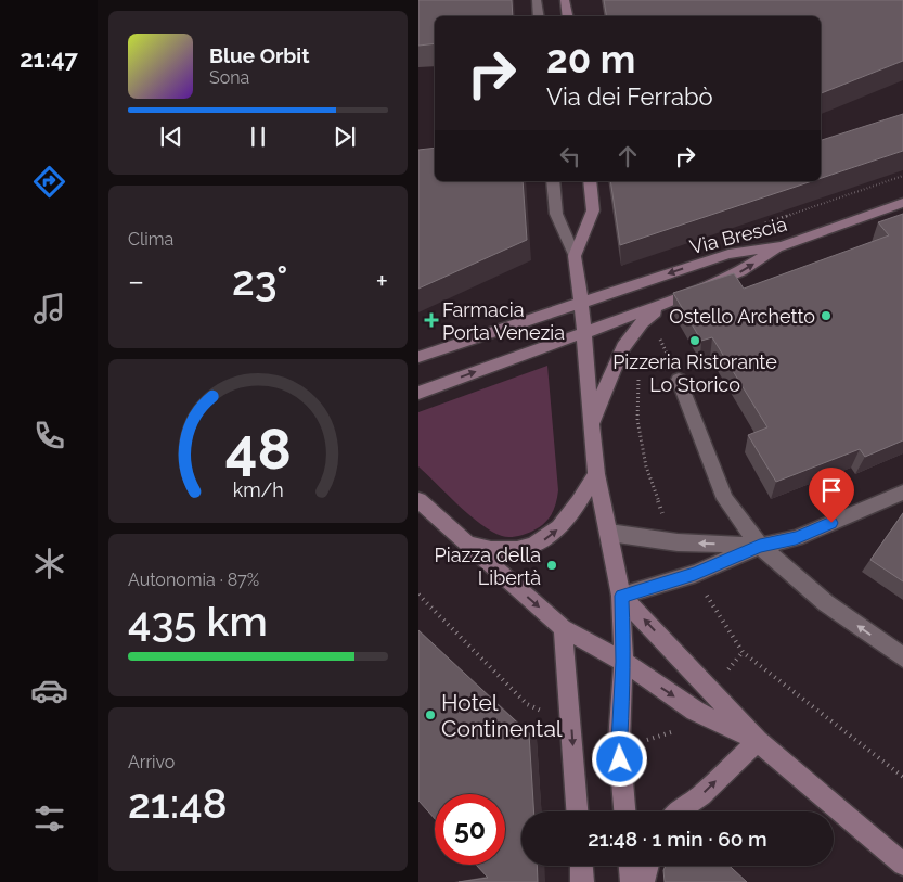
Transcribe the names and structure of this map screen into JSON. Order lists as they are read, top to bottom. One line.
{"streets":{"main road":["Via Brescia"]},"places":{"other":["Ostello Archetto","Pizzeria Ristorante Lo Storico","Piazza della Libertà","Hotel Continental"],"health":["Farmacia Porta Venezia"]},"page":{"tabs":"21:47","turn":["20 m","Via dei Ferrabò"],"song":["Blue Orbit","Sona"],"tile":["Clima",["Autonomia · 87%","435 km"],["Arrivo","21:48"]],"heat":["−","23°","+"],"limit":"50","trip":"21:48 · 1 min · 60 m","gauge":["48","km/h"]}}
